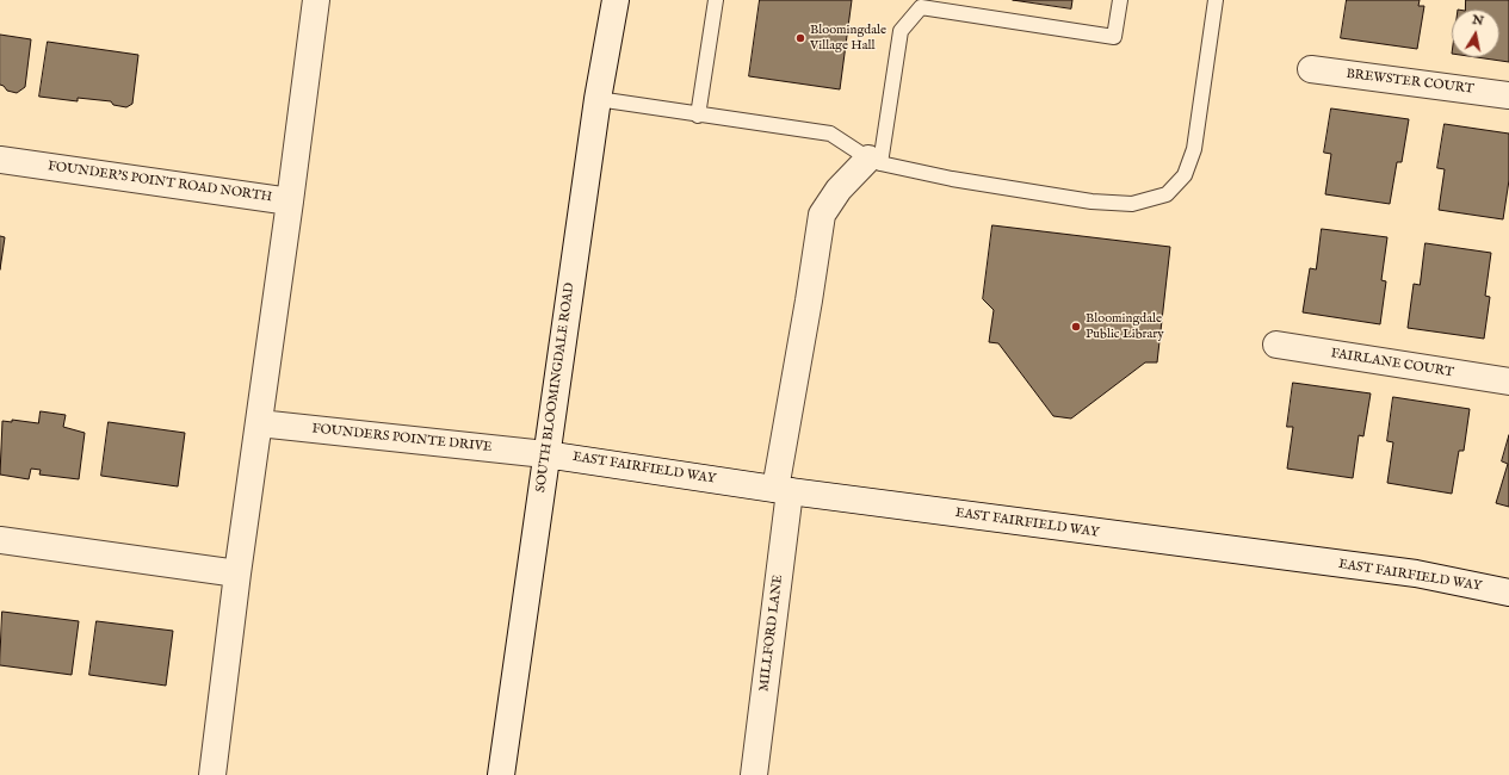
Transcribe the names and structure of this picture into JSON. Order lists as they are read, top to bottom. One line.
{"streets":{"street":["BREWSTER COURT","FOUNDER'S POINT ROAD NORTH","FAIRLANE COURT","SOUTH BLOOMINGDALE ROAD","FOUNDERS POINTE DRIVE","EAST FAIRFIELD WAY","MILLFORD LANE"]},"crossings":[["SOUTH BLOOMINGDALE ROAD","FOUNDERS POINTE DRIVE"],["SOUTH BLOOMINGDALE ROAD","EAST FAIRFIELD WAY"],["FOUNDERS POINTE DRIVE","EAST FAIRFIELD WAY"],["EAST FAIRFIELD WAY","MILLFORD LANE"]],"places":["Bloomingdale Village Hall","Bloomingdale Public Library"],"north":"top"}
